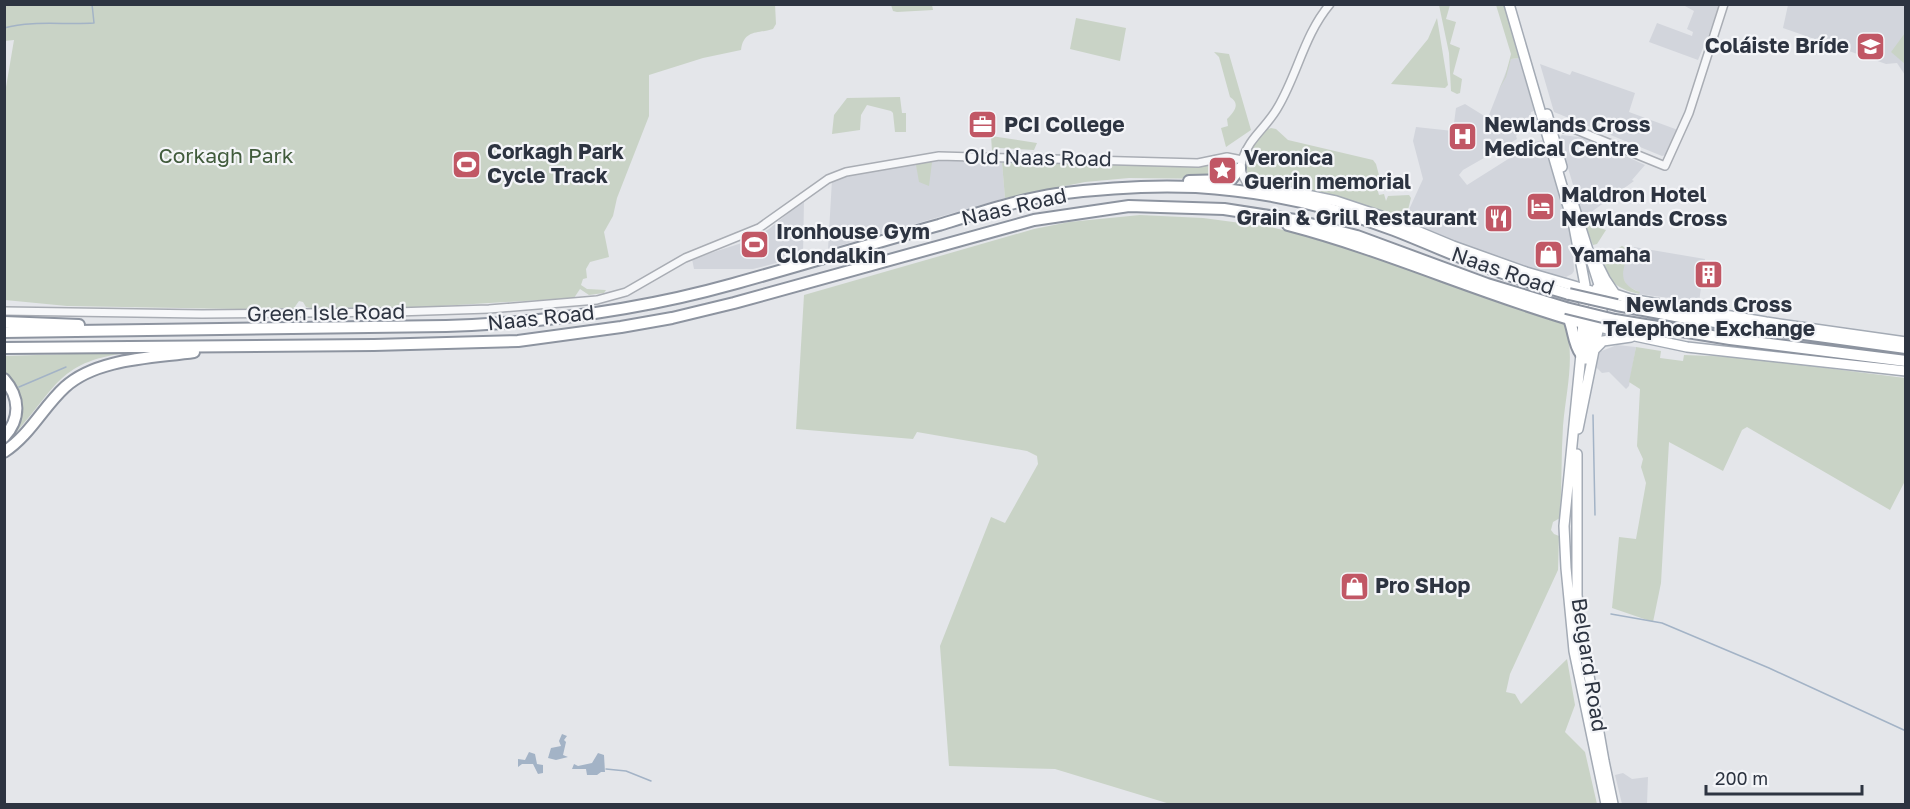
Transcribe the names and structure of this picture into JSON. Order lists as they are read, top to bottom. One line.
{"streets":{"highway":["Naas Road"],"main road":["Belgard Road"],"street":["Old Naas Road","Green Isle Road"]},"crossings":[["Old Naas Road","Green Isle Road"],["Naas Road","Belgard Road"]],"parks":["Corkagh Park"],"places":{"school or university":["Coláiste Bríde"],"office":["PCI College"],"hospital":["Newlands Cross Medical Centre"],"sports":["Corkagh Park Cycle Track","Ironhouse Gym Clondalkin"],"place":["Veronica Guerin memorial"],"hotel":["Maldron Hotel Newlands Cross"],"restaurant":["Grain & Grill Restaurant"],"shop":["Yamaha","Pro SHop"],"building":["Newlands Cross Telephone Exchange"]},"scale_bar":"200 m"}
